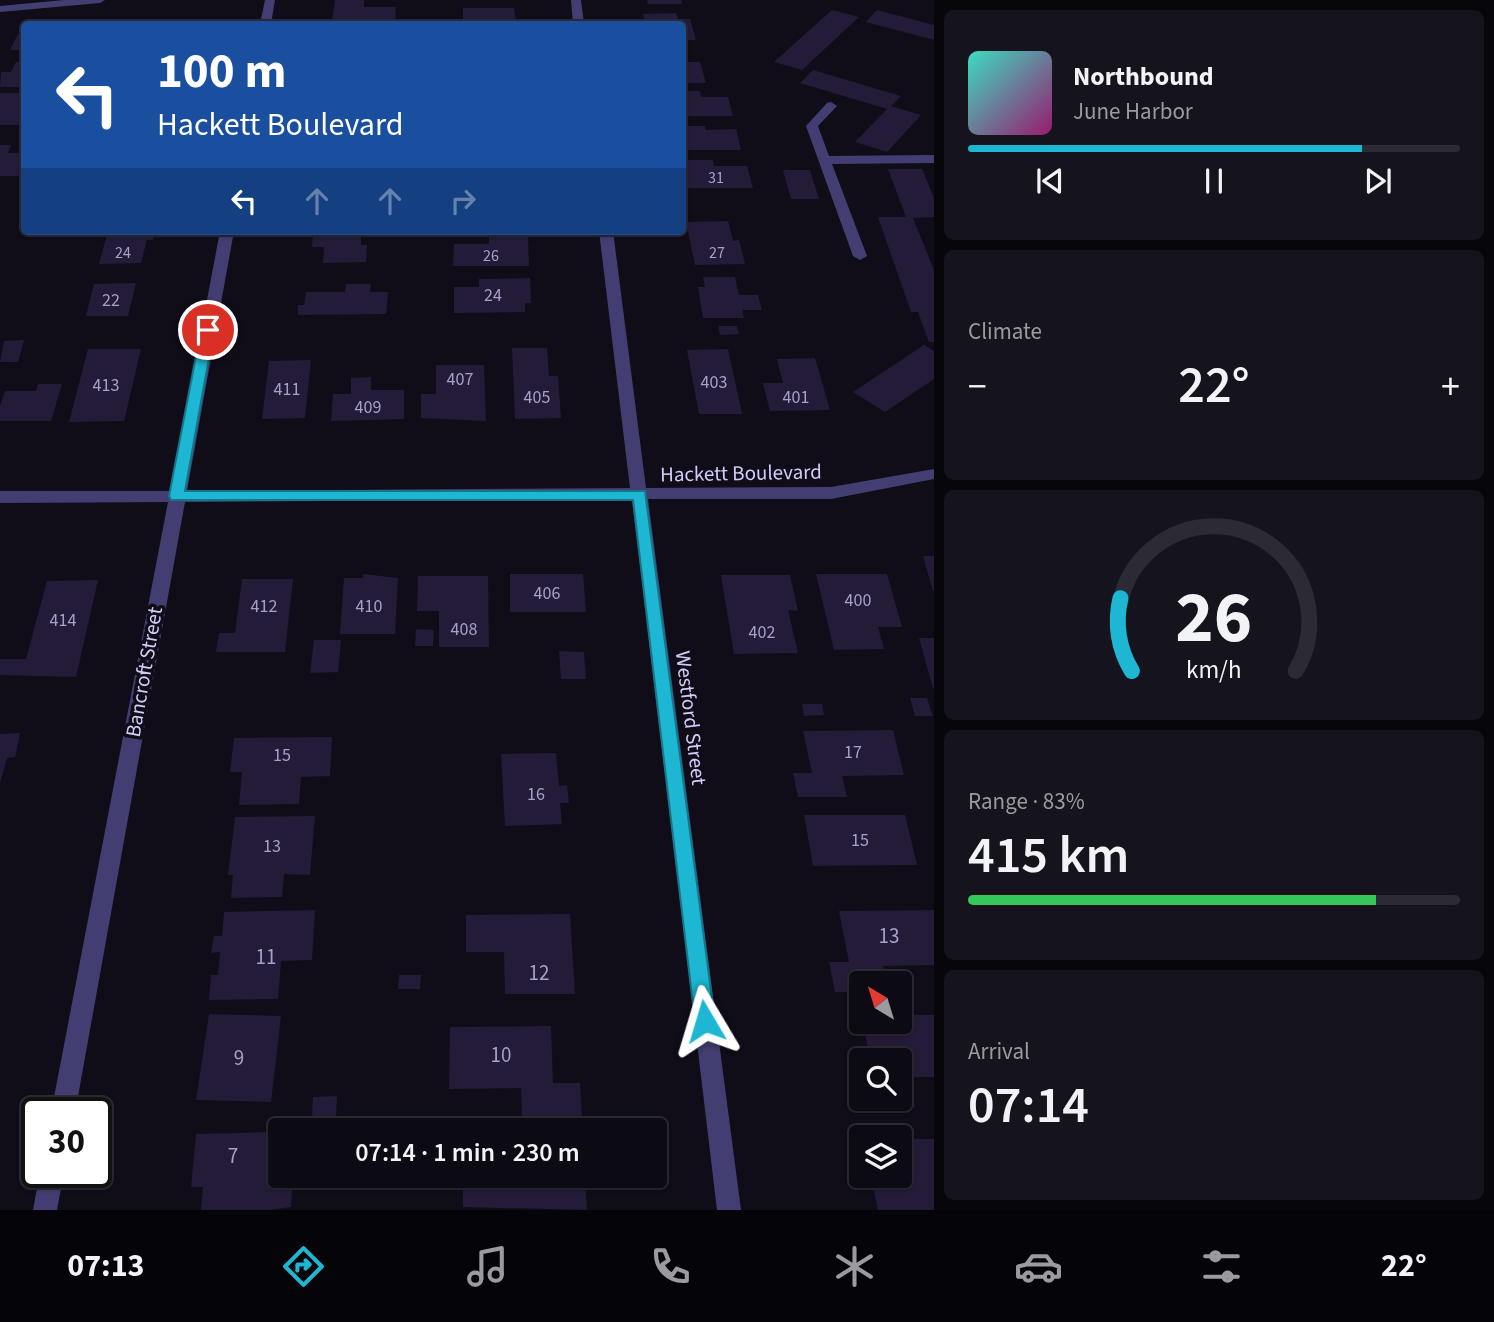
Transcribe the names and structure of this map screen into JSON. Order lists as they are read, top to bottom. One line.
{"streets":{"street":["Hackett Boulevard","Bancroft Street","Westford Street"]},"crossings":[["Hackett Boulevard","Bancroft Street"],["Hackett Boulevard","Westford Street"]],"house_numbers":["31","24","27","26","24","22","407","403","413","411","405","401","409","406","400","412","410","414","408","402","17","15","16","15","13","13","11","12","10","9","7"],"north":"top left","page":{"turn":["100 m","Hackett Boulevard"],"song":["Northbound","June Harbor"],"tile":["Climate",["Range · 83%","415 km"],["Arrival","07:14"]],"heat":["−","22°","+"],"limit":"30","trip":"07:14 · 1 min · 230 m","tabs":["07:13","22°"],"gauge":["26","km/h"]}}
